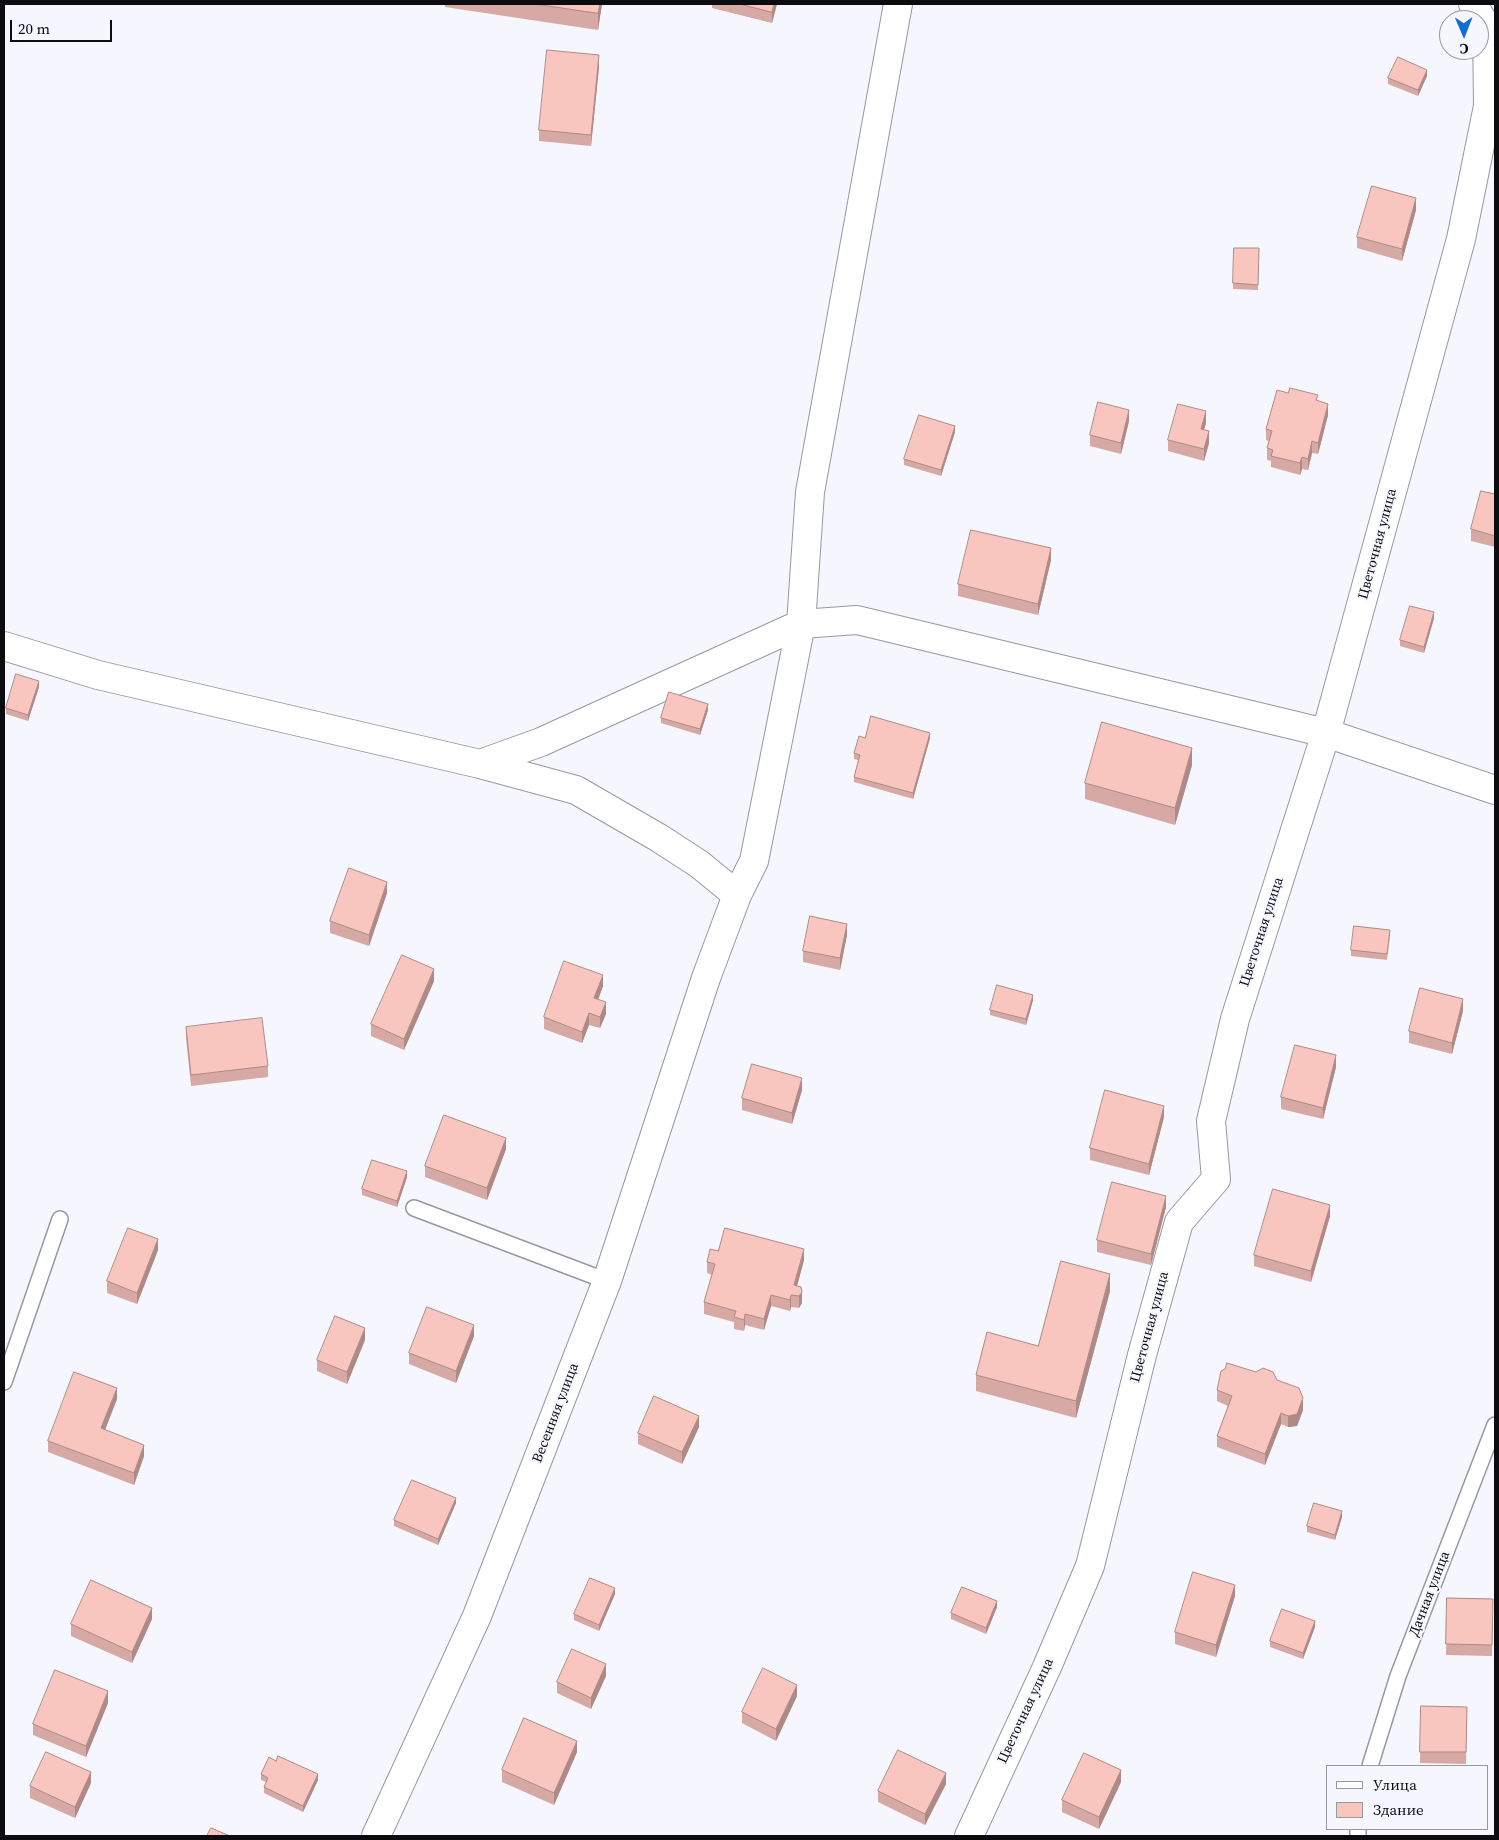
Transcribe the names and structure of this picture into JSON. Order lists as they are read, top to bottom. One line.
{"streets":{"street":["Цветочная улица","Весенняя улица"],"lane":["Дачная улица"]},"legend":["Улица","Здание"],"scale_bar":"20 m","north":"bottom"}
